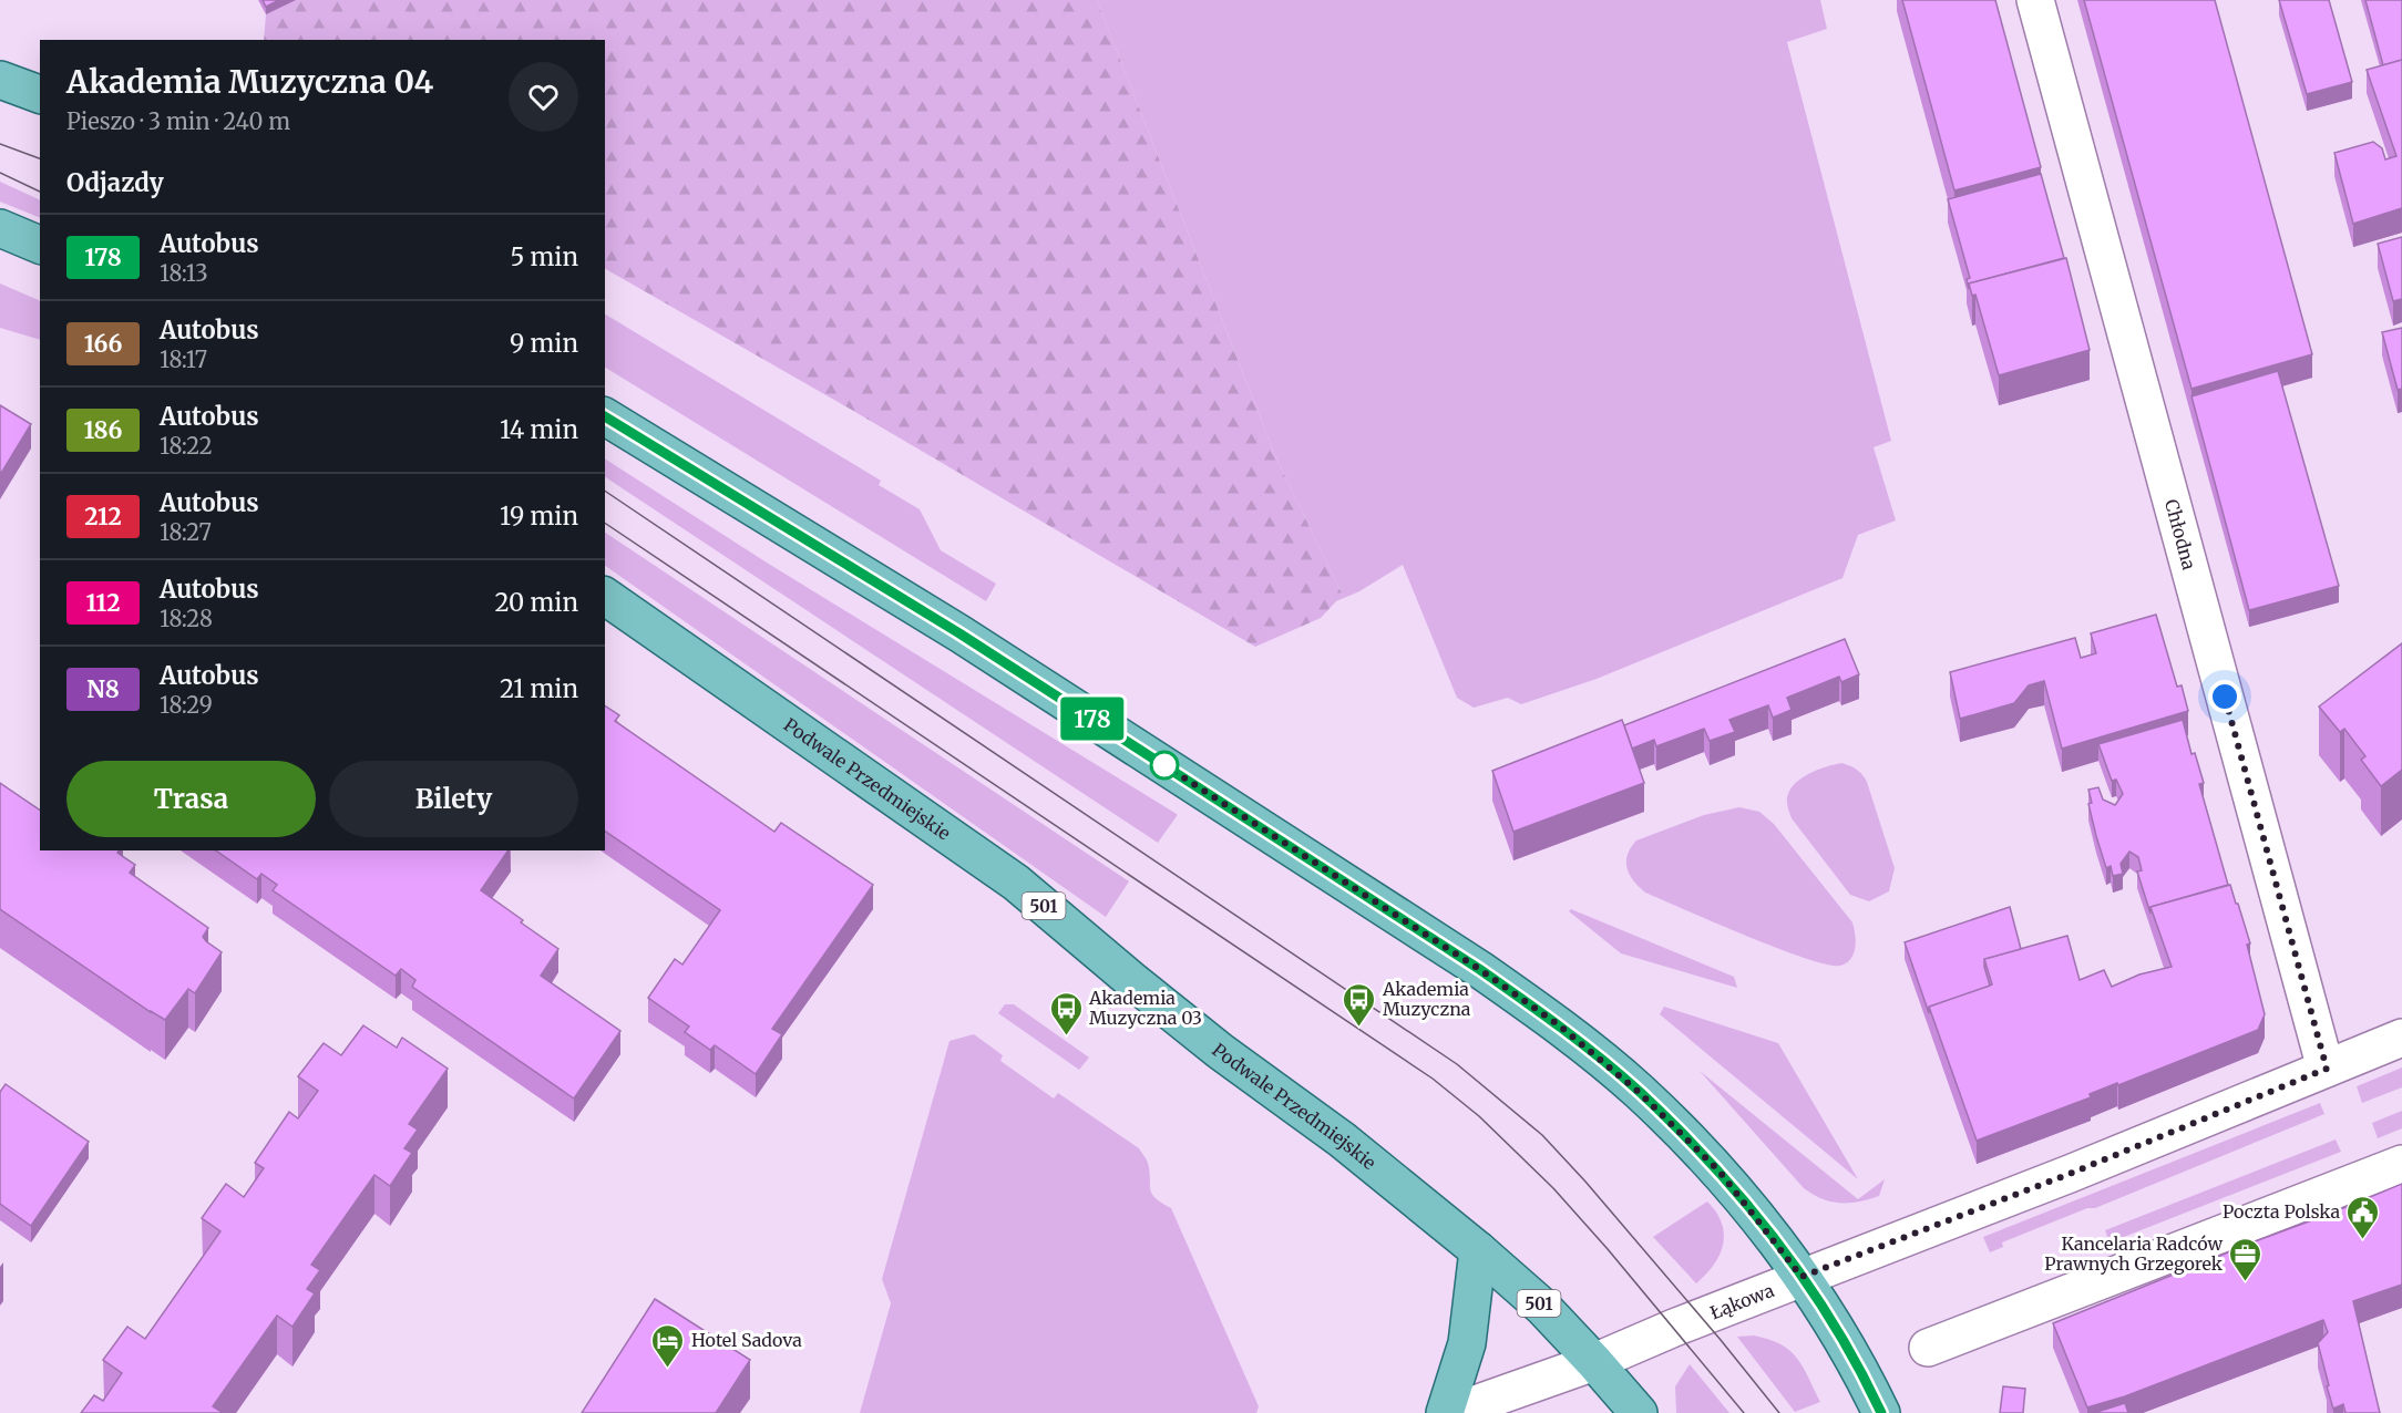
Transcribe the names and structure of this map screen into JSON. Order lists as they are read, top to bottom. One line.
{"streets":{"main road":["Podwale Przedmiejskie","501"],"street":["Chłodna","Łąkowa"]},"crossings":[["Chłodna","Łąkowa"],["Podwale Przedmiejskie","Łąkowa"]],"places":{"bus stop":["Akademia Muzyczna","Akademia Muzyczna 03"],"public building":["Poczta Polska"],"office":["Kancelaria Radców Prawnych Grzegorek"],"hotel":["Hotel Sadova"]},"lines":["bus line 178"],"page":{"on_map":"178","heading":[["Akademia Muzyczna 04","Pieszo · 3 min · 240 m"],"Odjazdy"],"list":[{"mark":"178","name":"Autobus","note":"18:13","value":"5 min"},{"mark":"166","name":"Autobus","note":"18:17","value":"9 min"},{"mark":"186","name":"Autobus","note":"18:22","value":"14 min"},{"mark":"212","name":"Autobus","note":"18:27","value":"19 min"},{"mark":"112","name":"Autobus","note":"18:28","value":"20 min"},{"mark":"N8","name":"Autobus","note":"18:29","value":"21 min"}],"buttons":["Trasa","Bilety"]}}
